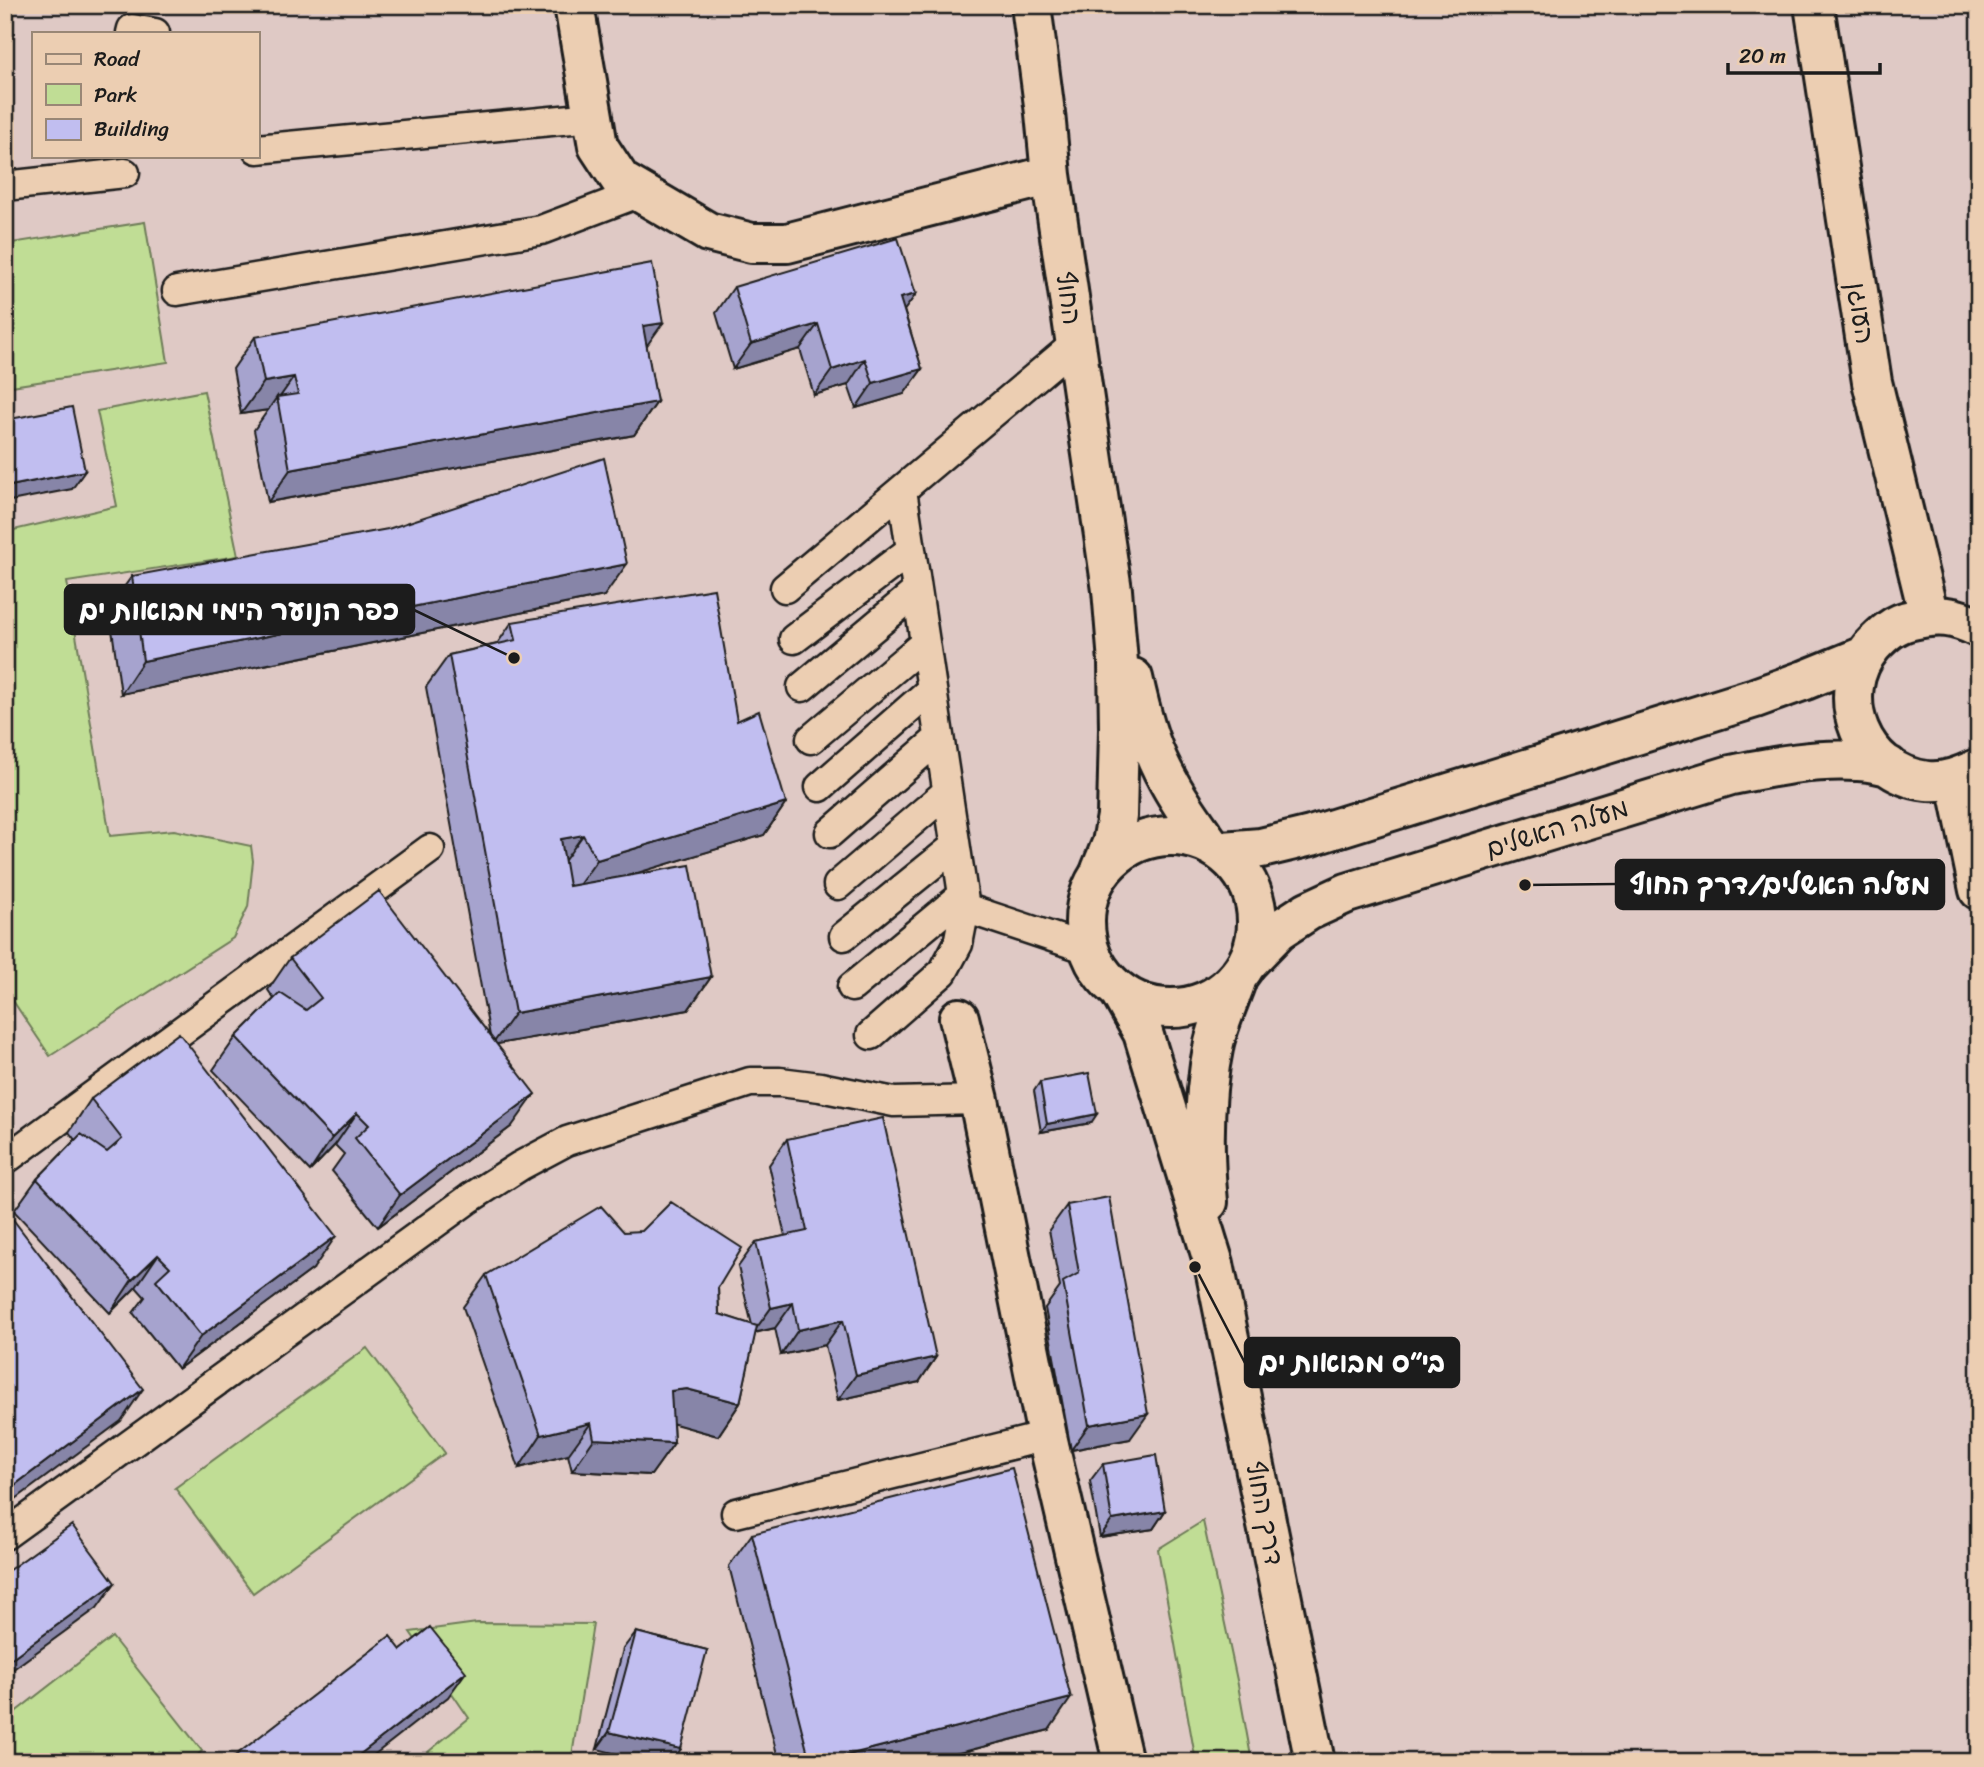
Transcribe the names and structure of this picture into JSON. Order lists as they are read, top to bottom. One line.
{"streets":{"street":["החוף","העוגן","מעלה האשלים","דרך החוף"]},"crossings":[["החוף","מעלה האשלים"],["החוף","דרך החוף"],["מעלה האשלים","דרך החוף"]],"places":["כפר הנוער הימי מבואות ים","מעלה האשלים/דרך החוף","בי״ס מבואות ים"],"legend":["Road","Park","Building"],"scale_bar":"20 m"}
